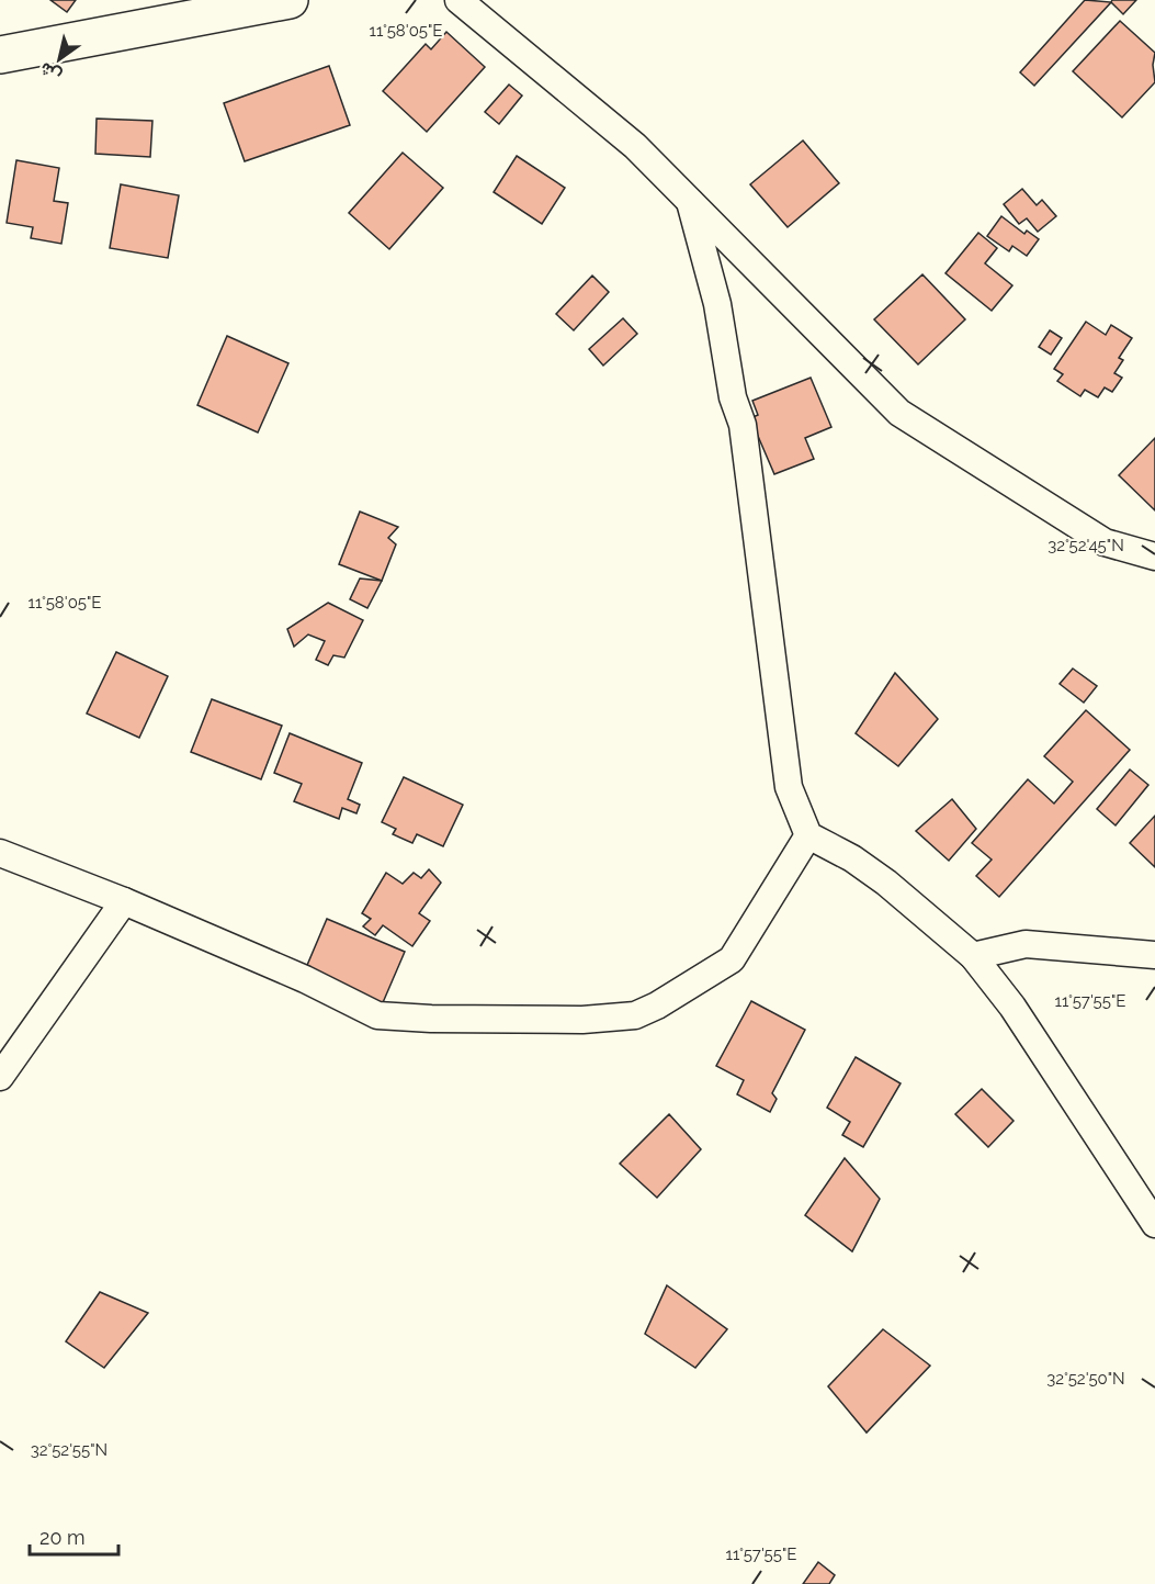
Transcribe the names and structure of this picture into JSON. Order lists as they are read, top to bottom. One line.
{"scale_bar":"20 m","north":"bottom left","coordinates":["11°58'05\"E","32°52'45\"N","11°57'55\"E","32°52'50\"N","32°52'55\"N"]}
